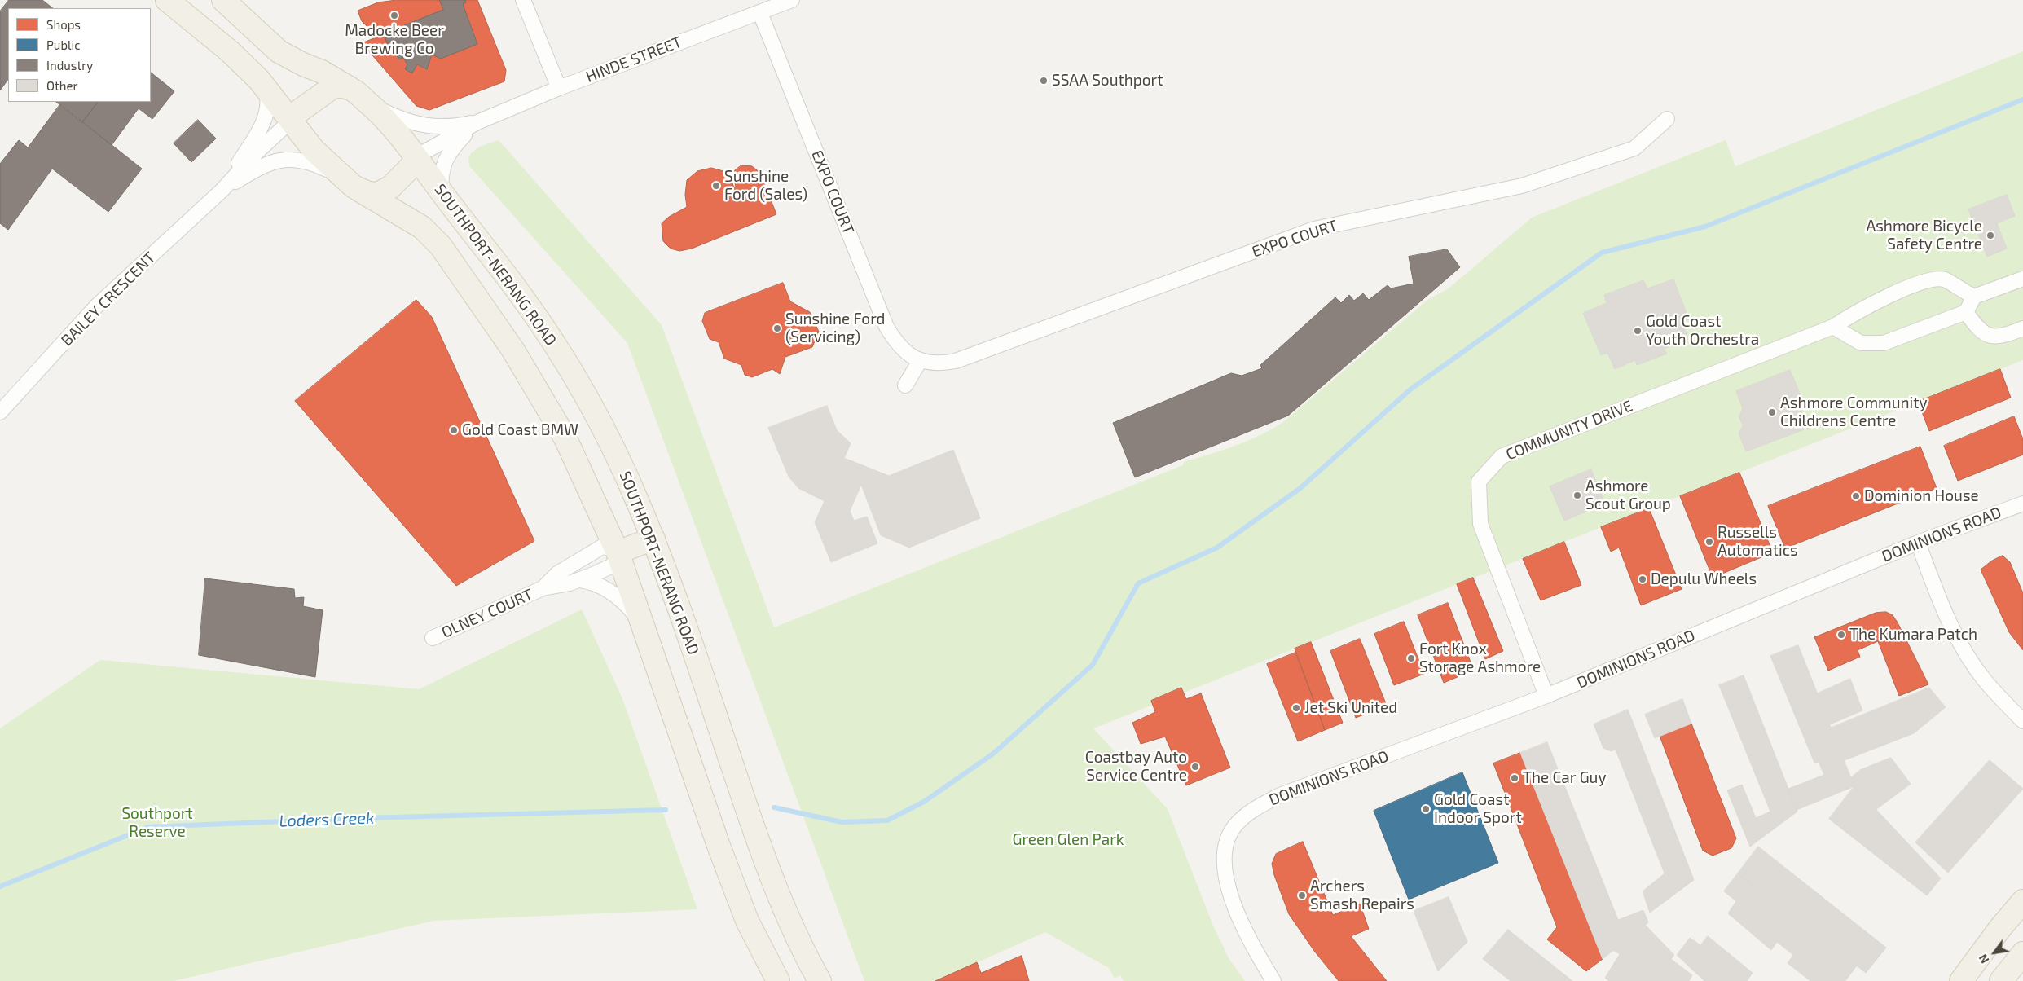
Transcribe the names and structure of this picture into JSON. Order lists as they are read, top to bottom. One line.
{"streets":{"main road":["SOUTHPORT-NERANG ROAD"],"street":["HINDE STREET","EXPO COURT","BAILEY CRESCENT","COMMUNITY DRIVE","DOMINIONS ROAD","OLNEY COURT"]},"crossings":[["HINDE STREET","EXPO COURT"],["HINDE STREET","SOUTHPORT-NERANG ROAD"],["COMMUNITY DRIVE","DOMINIONS ROAD"]],"water":["Loders Creek"],"parks":["Southport Reserve","Green Glen Park"],"places":["Madocke Beer Brewing Co","SSAA Southport","Sunshine Ford (Sales)","Ashmore Bicycle Safety Centre","Sunshine Ford (Servicing)","Gold Coast Youth Orchestra","Ashmore Community Childrens Centre","Gold Coast BMW","Ashmore Scout Group","Dominion House","Russells Automatics","Depulu Wheels","The Kumara Patch","Fort Knox Storage Ashmore","Jet Ski United","Coastbay Auto Service Centre","The Car Guy","Gold Coast Indoor Sport","Archers Smash Repairs"],"legend":["Shops","Public","Industry","Other"],"north":"bottom left"}
